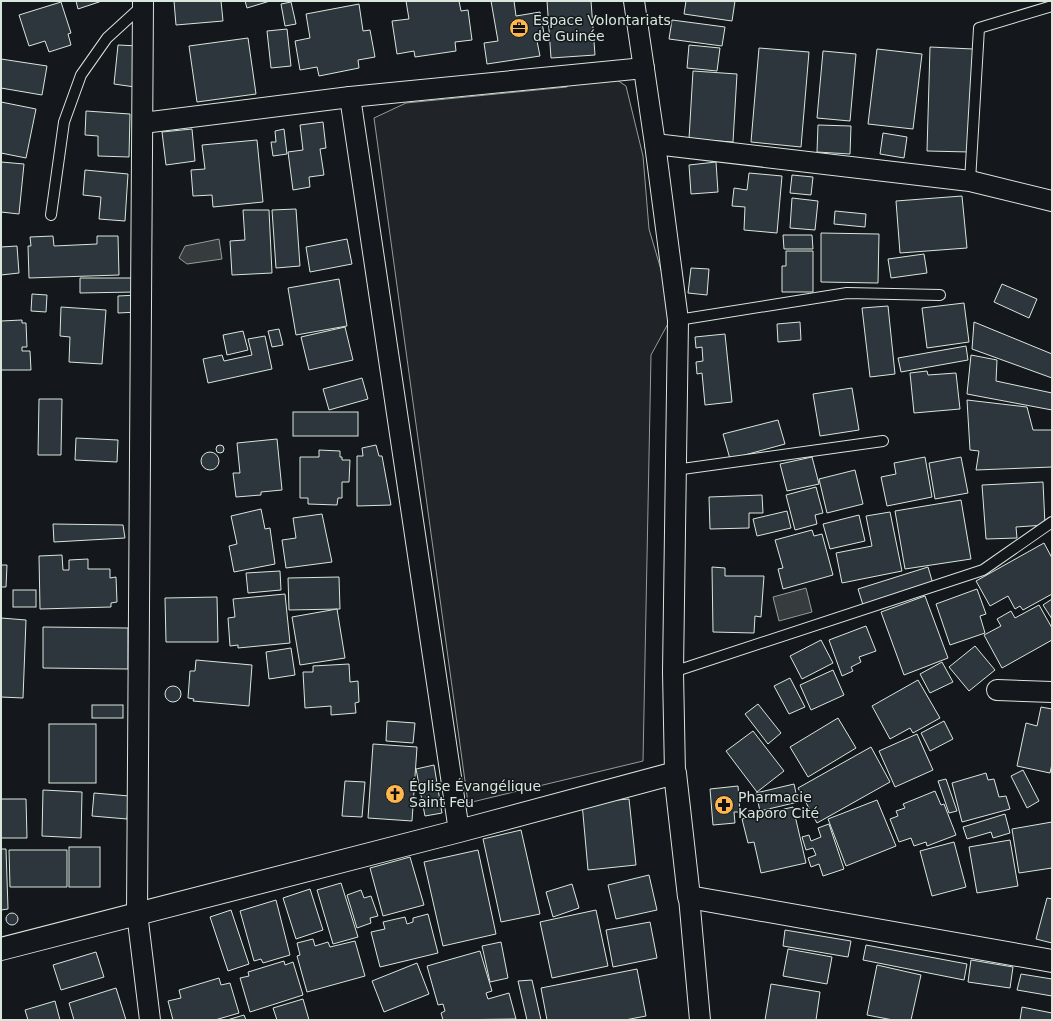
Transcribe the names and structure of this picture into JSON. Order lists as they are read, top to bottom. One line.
{"places":{"office":["Espace Volontariats de Guinée"],"church":["Église Évangélique Saint Feu"],"pharmacy":["Pharmacie Kaporo Cité"]}}
